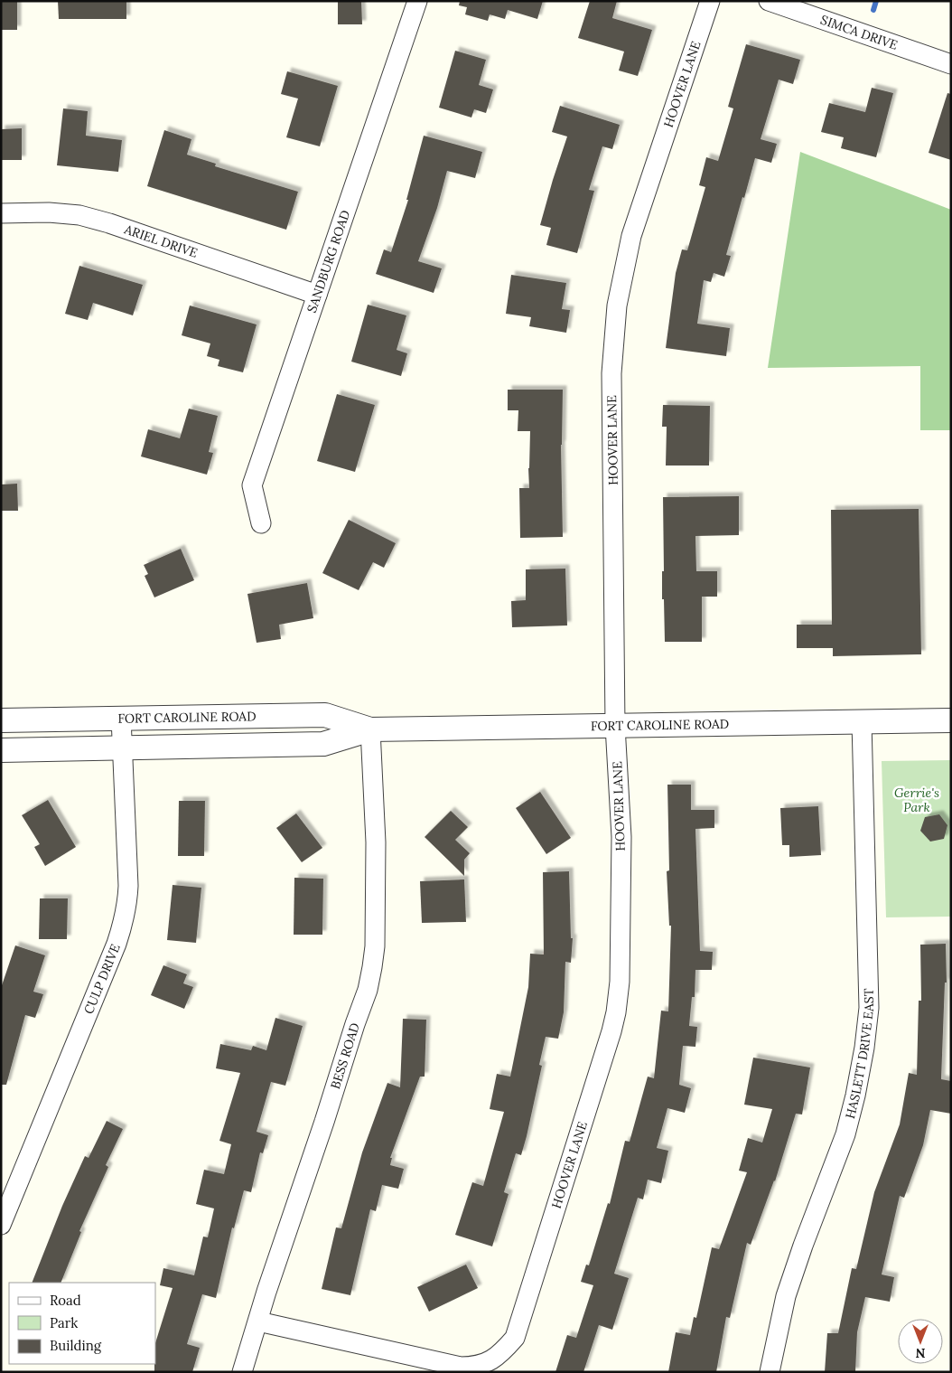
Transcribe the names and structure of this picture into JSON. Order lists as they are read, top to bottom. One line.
{"streets":{"street":["SIMCA DRIVE","HOOVER LANE","ARIEL DRIVE","SANDBURG ROAD","FORT CAROLINE ROAD","CULP DRIVE","HASLETT DRIVE EAST","BESS ROAD"]},"crossings":[["HOOVER LANE","FORT CAROLINE ROAD"],["HOOVER LANE","BESS ROAD"],["ARIEL DRIVE","SANDBURG ROAD"],["FORT CAROLINE ROAD","CULP DRIVE"],["FORT CAROLINE ROAD","HASLETT DRIVE EAST"],["FORT CAROLINE ROAD","BESS ROAD"]],"parks":["Gerrie's Park"],"legend":["Road","Park","Building"],"north":"bottom"}
